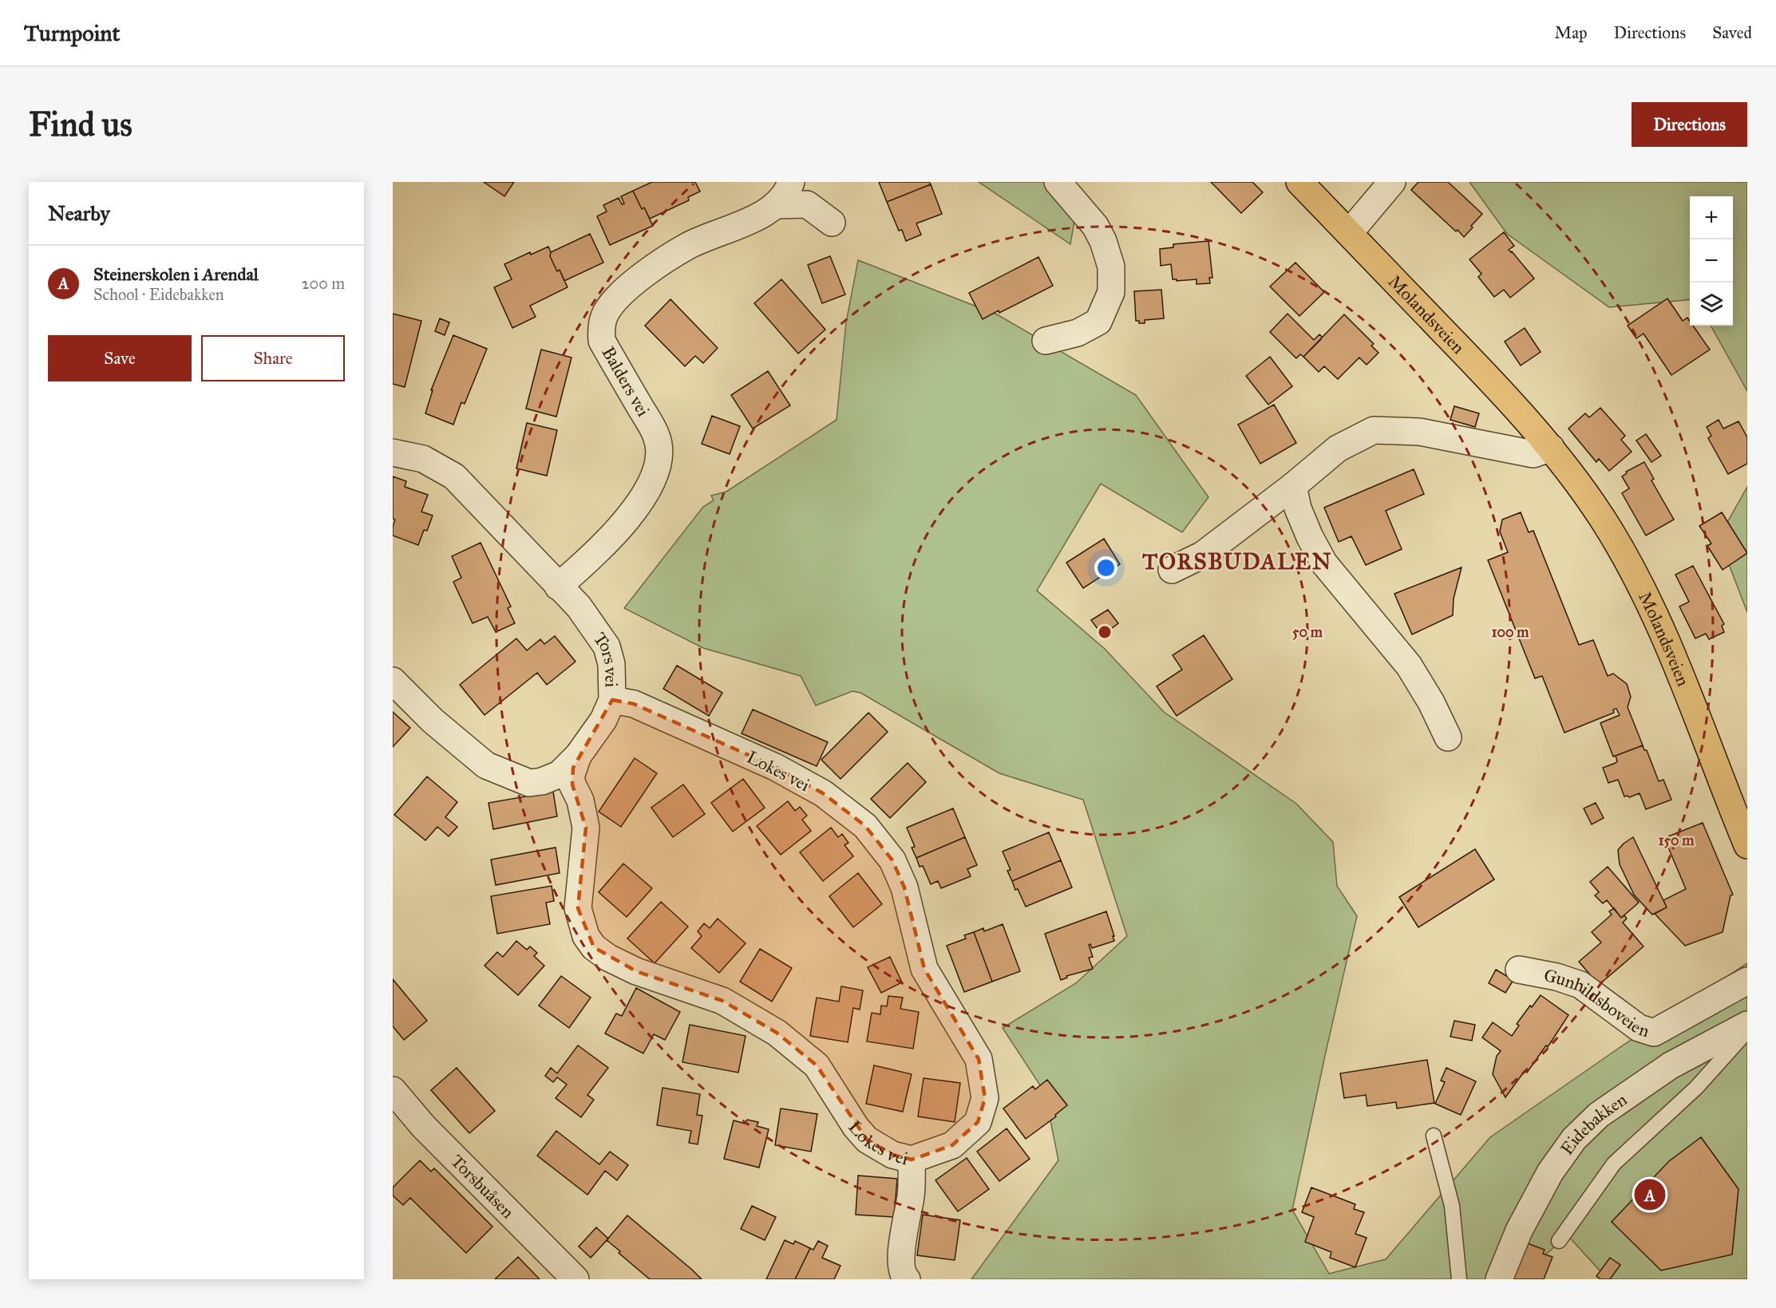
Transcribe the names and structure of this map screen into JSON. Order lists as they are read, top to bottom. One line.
{"streets":{"main road":["Molandsveien"],"street":["Balders vei","Tors vei","Lokes vei","Gunhildsboveien","Eidebakken","Torsbuåsen"]},"crossings":[["Balders vei","Tors vei"],["Tors vei","Lokes vei"]],"districts":["TORSBUDALEN"],"page":{"header":"Turnpoint","nav":["Map","Directions","Saved"],"buttons":["Directions",["Save","Share"]],"title":"Find us","heading":"Nearby","map_buttons":["+","−"],"list":[{"mark":"A","name":"Steinerskolen i Arendal","note":"School · Eidebakken","value":"200 m"}],"pins":"A"},"rings":["50 m","100 m","150 m"]}
